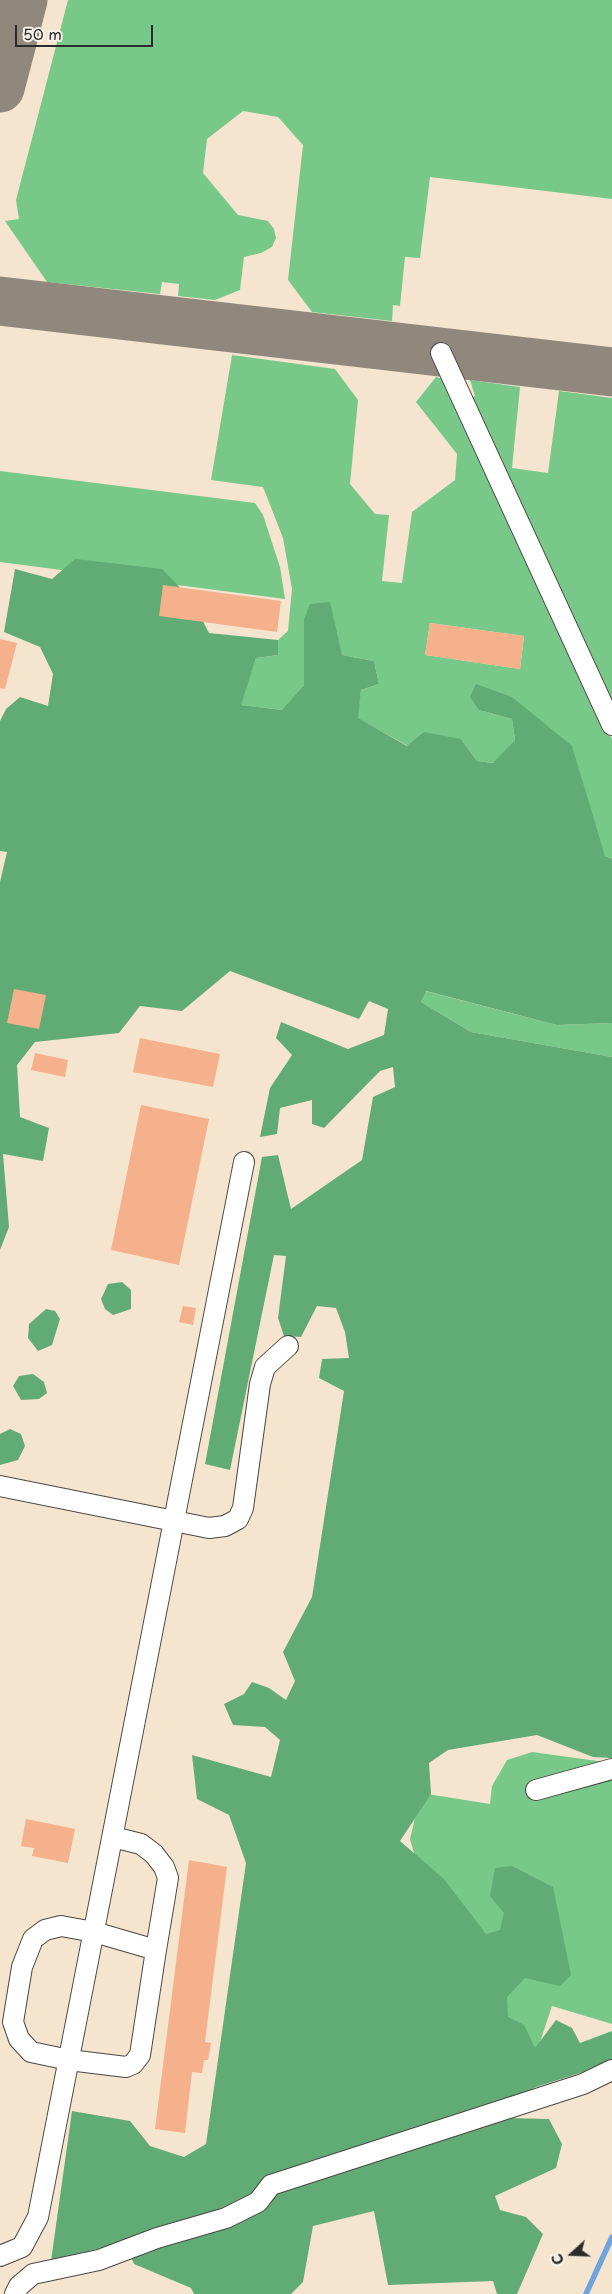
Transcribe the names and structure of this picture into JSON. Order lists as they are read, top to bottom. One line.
{"scale_bar":"50 m","north":"left"}
